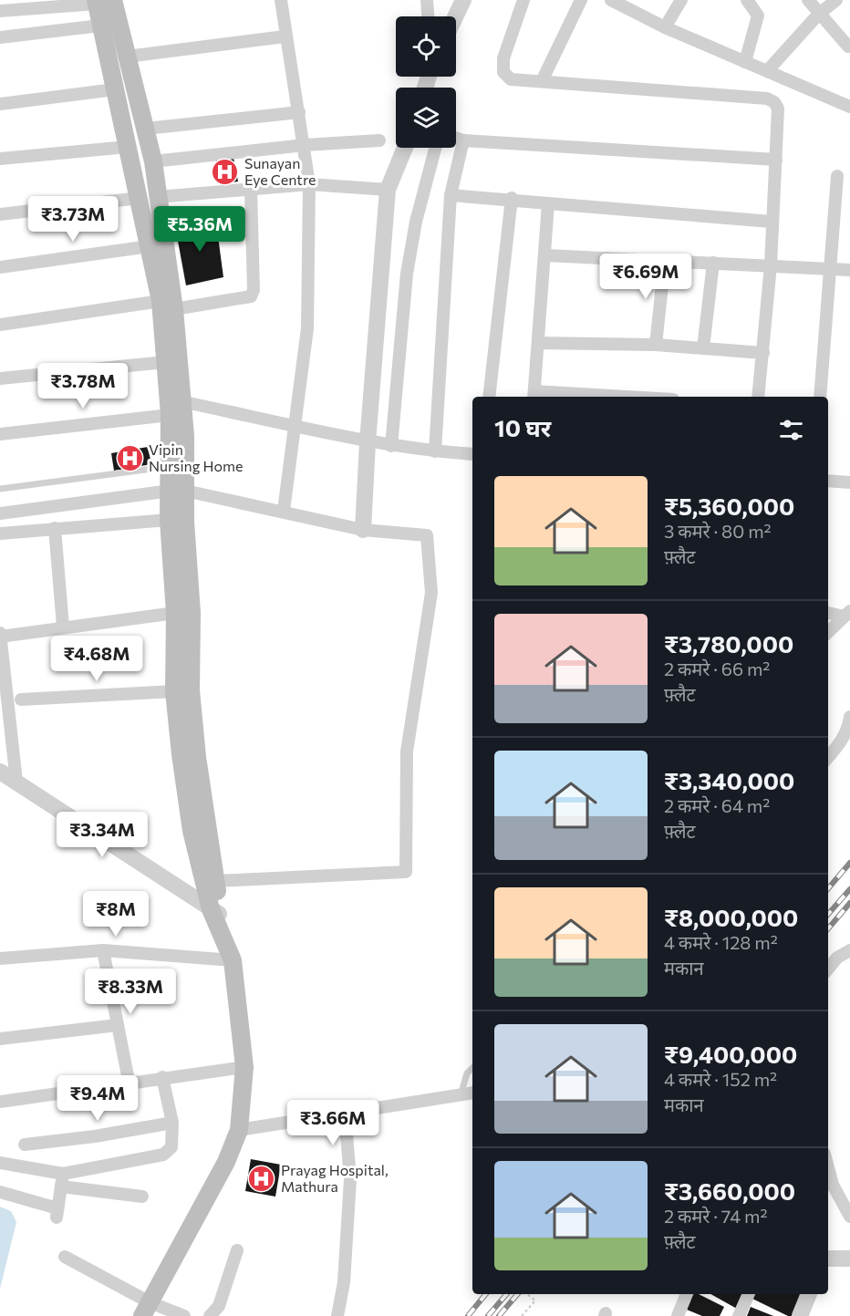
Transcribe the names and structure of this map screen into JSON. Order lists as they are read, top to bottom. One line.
{"places":{"hospital":["Sunayan Eye Centre","Vipin Nursing Home","Prayag Hospital, Mathura"]},"page":{"price":["₹3.73M","₹5.36M","₹6.69M","₹3.78M","₹4.68M","₹3.34M","₹8M","₹8.33M","₹9.4M","₹3.66M"],"heading":"10 घर","list":[{"name":"₹5,360,000","note":"3 कमरे · 80 m² · फ़्लैट"},{"name":"₹3,780,000","note":"2 कमरे · 66 m² · फ़्लैट"},{"name":"₹3,340,000","note":"2 कमरे · 64 m² · फ़्लैट"},{"name":"₹8,000,000","note":"4 कमरे · 128 m² · मकान"},{"name":"₹9,400,000","note":"4 कमरे · 152 m² · मकान"},{"name":"₹3,660,000","note":"2 कमरे · 74 m² · फ़्लैट"}]}}
